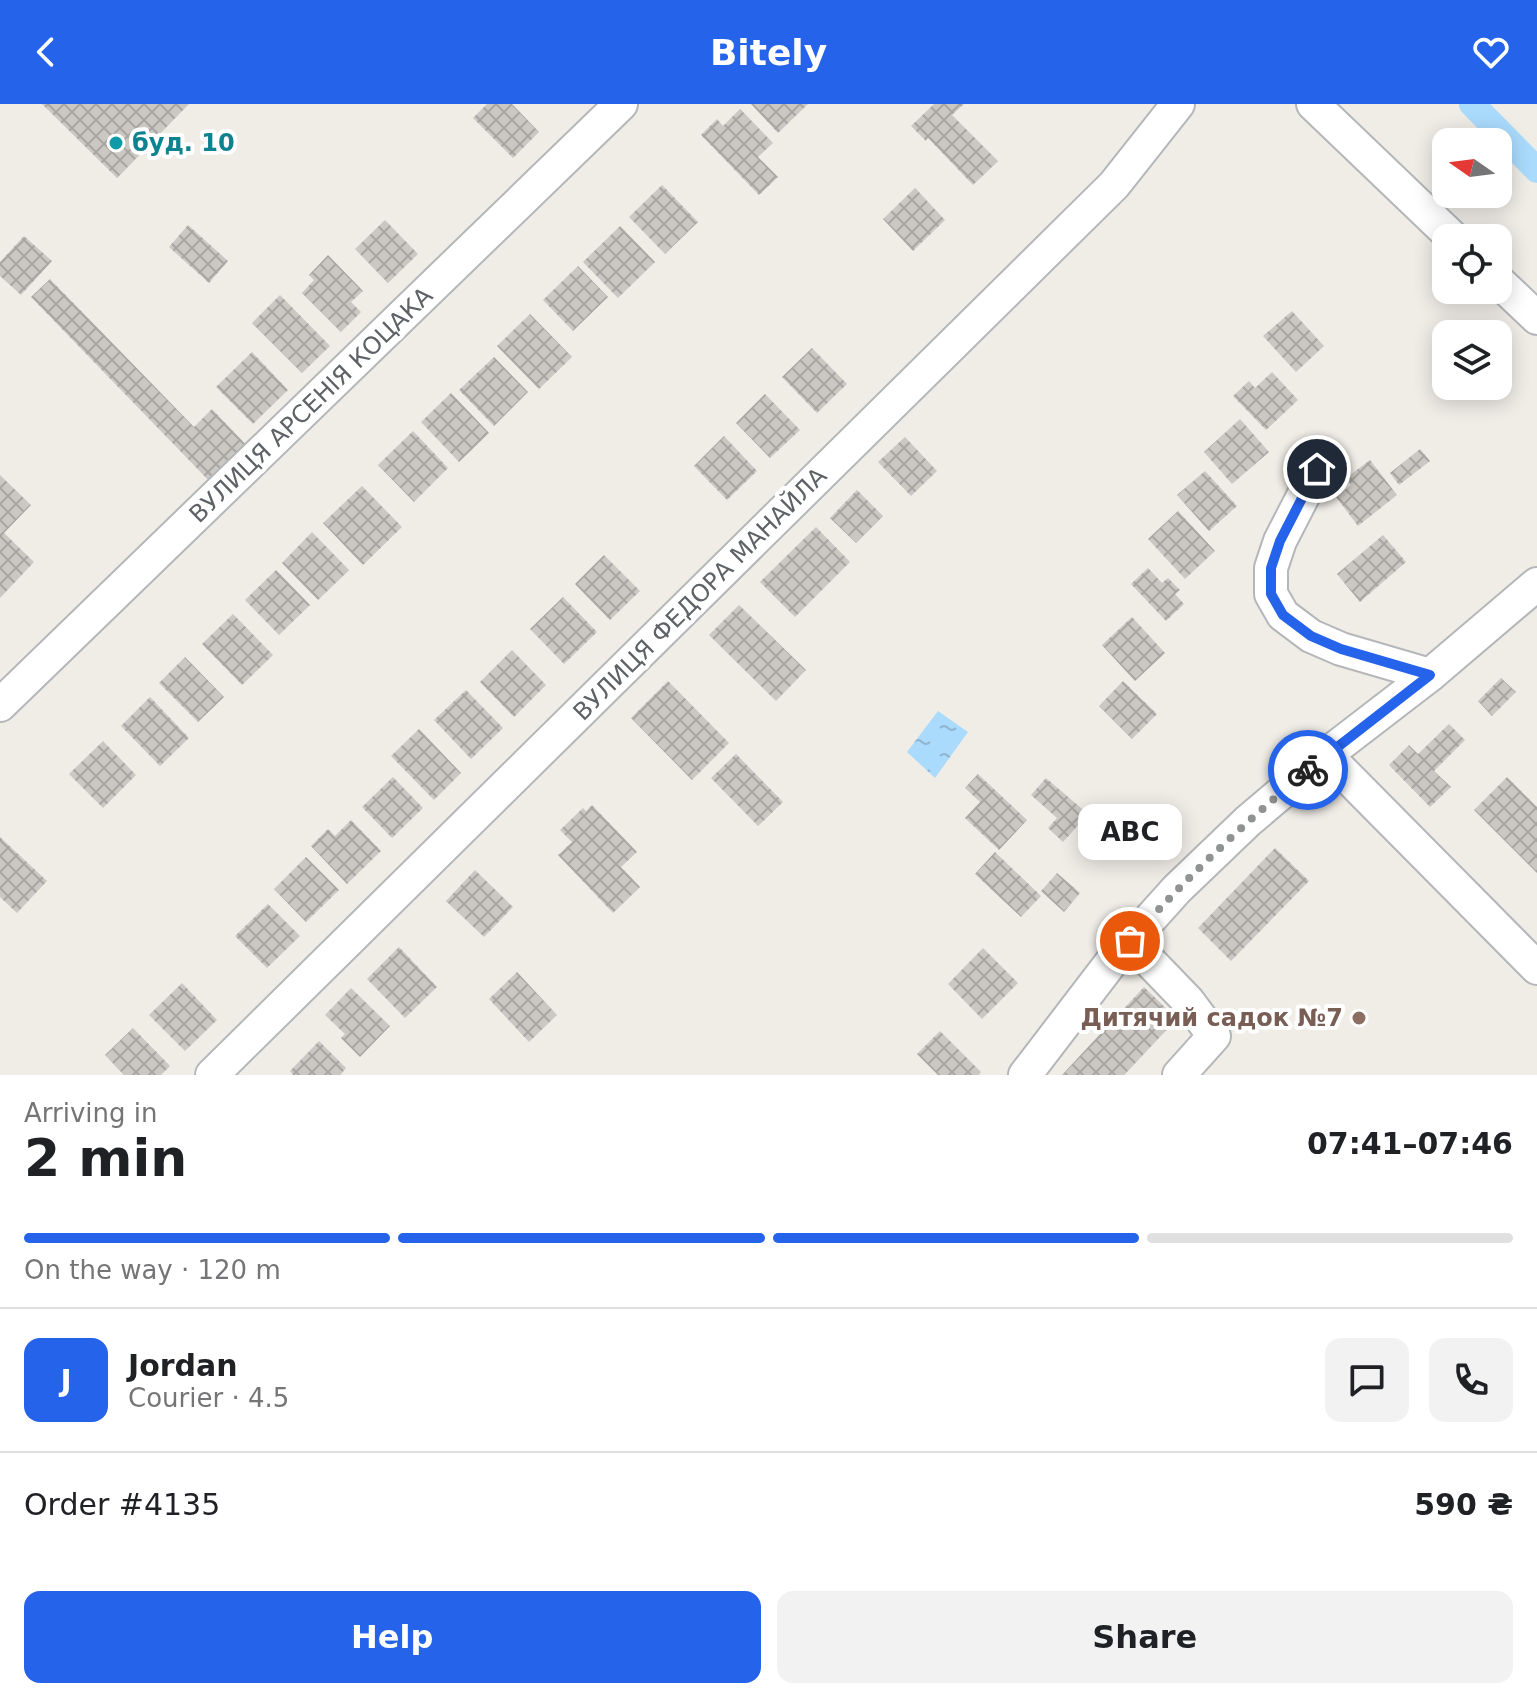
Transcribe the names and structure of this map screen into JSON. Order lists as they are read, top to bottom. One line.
{"streets":{"street":["ВУЛИЦЯ АРСЕНІЯ КОЦАКА","ВУЛИЦЯ ФЕДОРА МАНАЙЛА"]},"places":["буд. 10","АВС","Дитячий садок №7"],"north":"left","page":{"header":"Bitely","bubble":"АВС","heading":["2 min","Arriving in","07:41–07:46"],"panel":["Jordan","Courier · 4.5","Order #4135","590 ₴"],"bar":"On the way · 120 m","round":"J","buttons":["Help","Share"]}}
